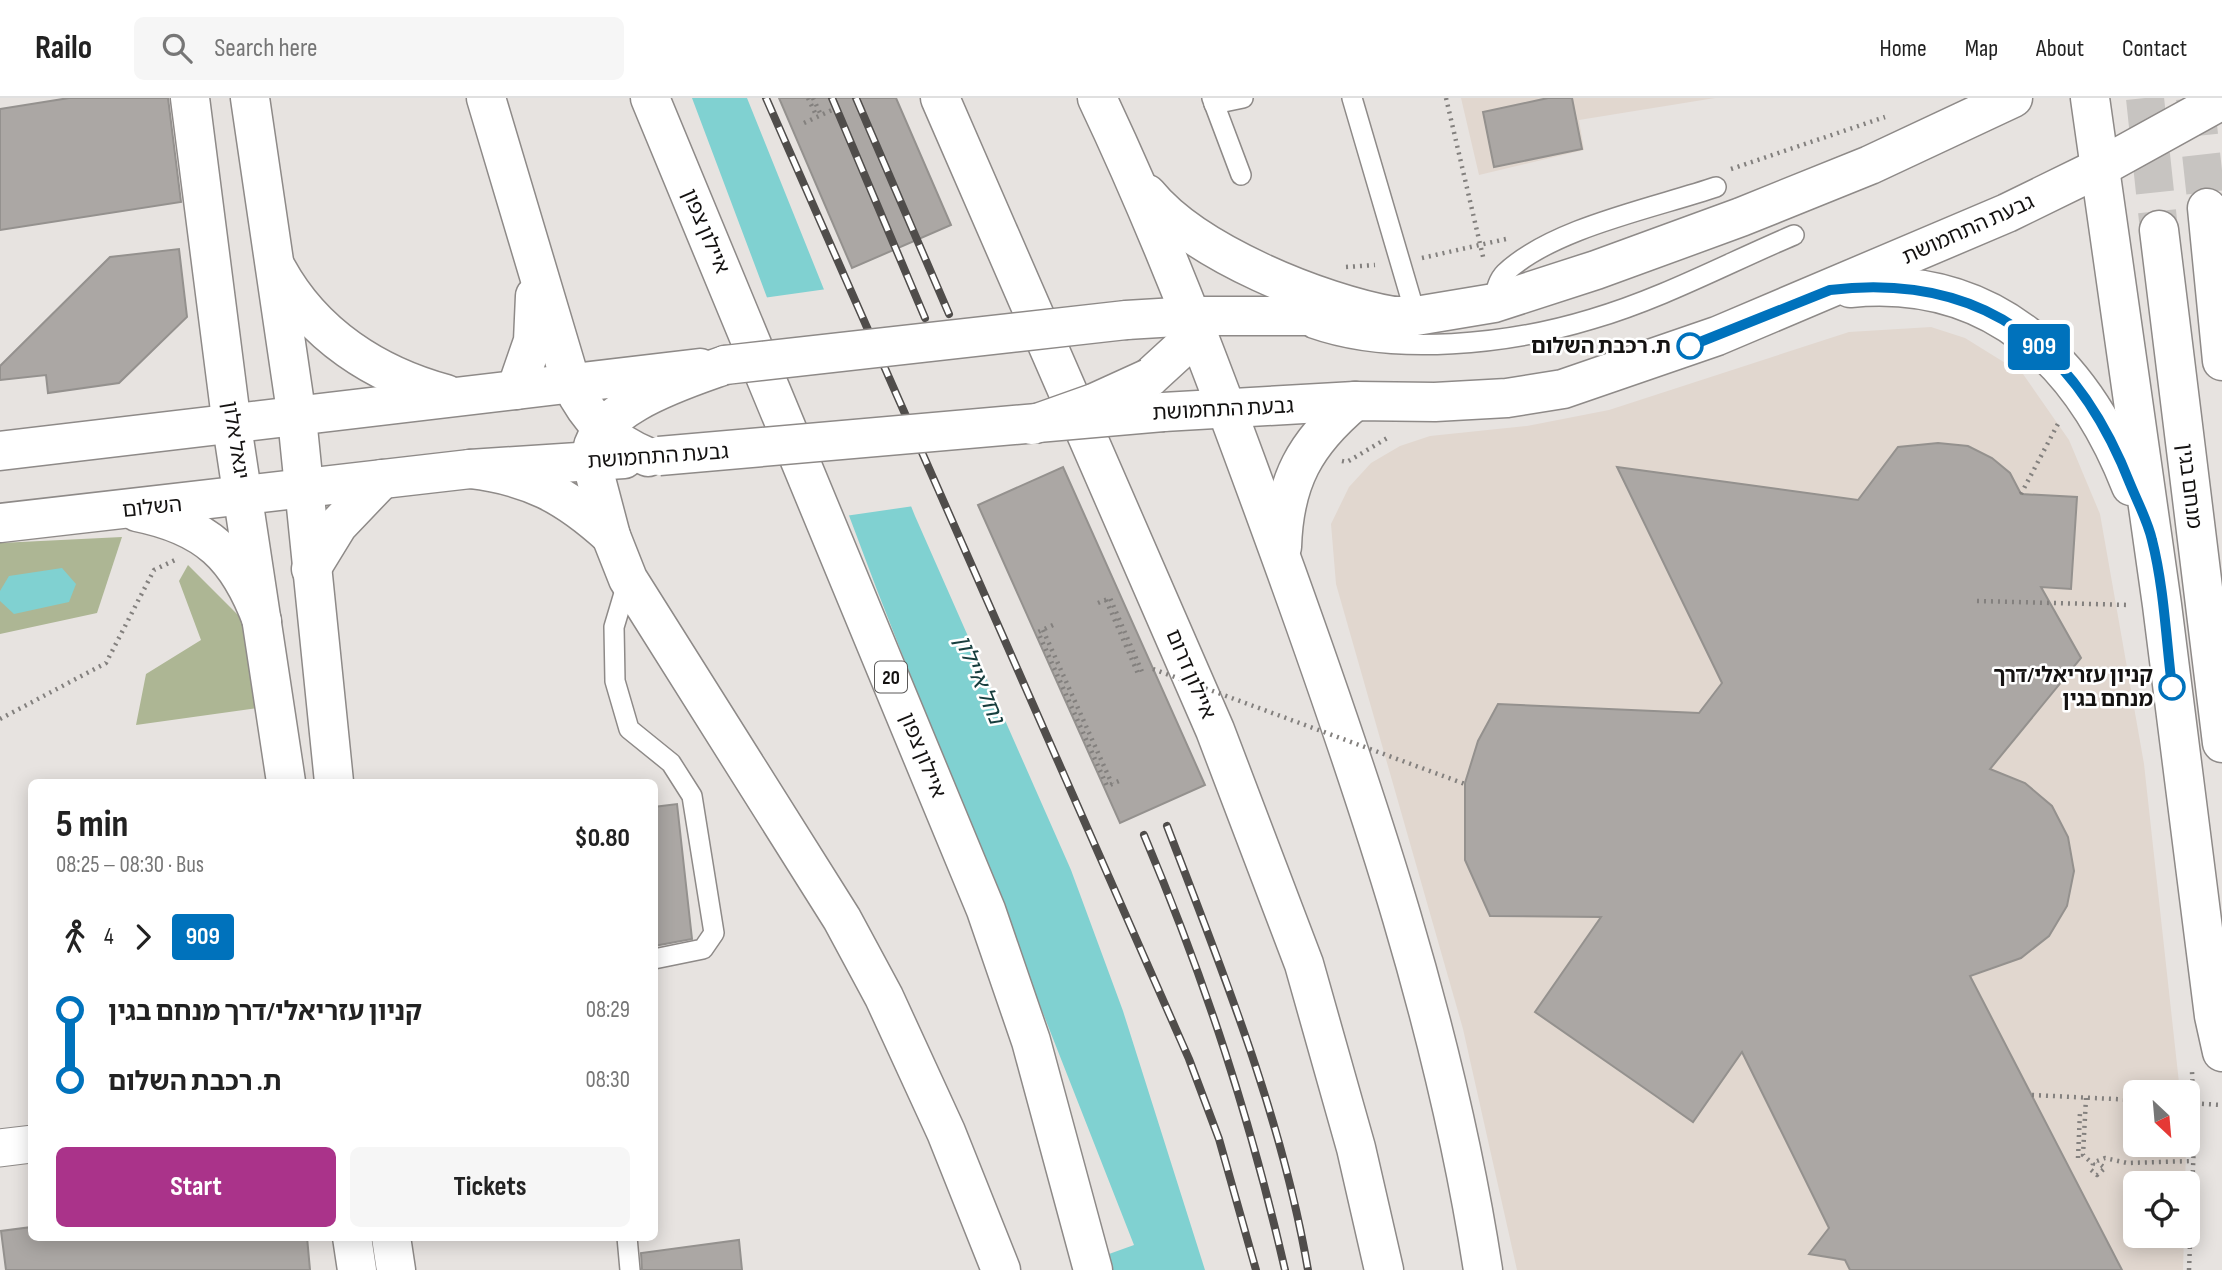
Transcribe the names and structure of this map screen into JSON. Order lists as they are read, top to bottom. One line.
{"streets":{"main road":["גבעת התחמושת","איילון צפון","יגאל אלון","מנחם בגין","השלום","איילון דרום","20"]},"crossings":[["גבעת התחמושת","השלום"],["יגאל אלון","השלום"]],"water":["נחל איילון"],"places":["ת. רכבת השלום","קניון עזריאלי/דרך מנחם בגין"],"lines":["bus line 909"],"north":"bottom right","page":{"header":"Railo","search":"Search here","nav":["Home","Map","About","Contact"],"on_map":"909","heading":["5 min","08:25 – 08:30 · Bus","$0.80"],"legs":["4","909"],"list":[{"name":"קניון עזריאלי/דרך מנחם בגין","value":"08:29"},{"name":"ת. רכבת השלום","value":"08:30"}],"buttons":["Start","Tickets"]}}
